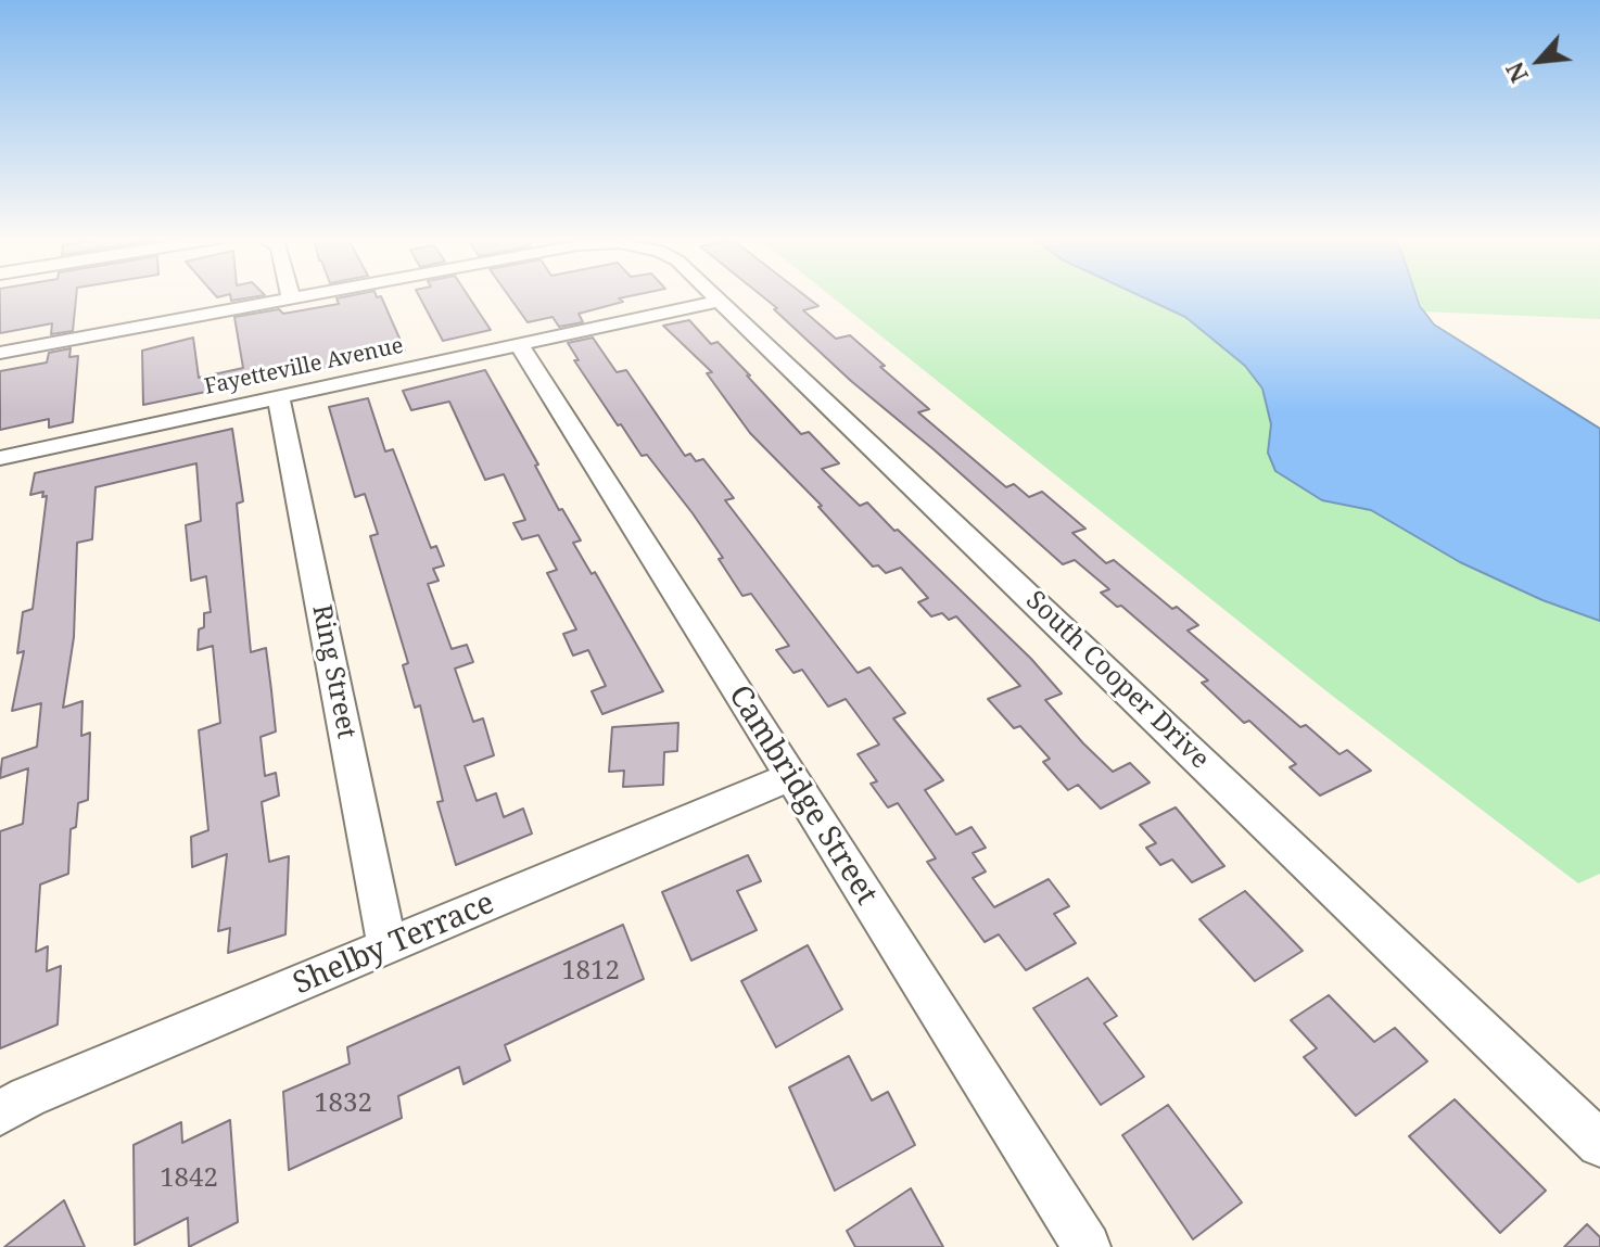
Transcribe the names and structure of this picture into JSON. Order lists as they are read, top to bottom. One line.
{"streets":{"street":["Fayetteville Avenue","Ring Street","South Cooper Drive","Cambridge Street","Shelby Terrace"]},"crossings":[["Fayetteville Avenue","Ring Street"],["Fayetteville Avenue","South Cooper Drive"],["Fayetteville Avenue","Cambridge Street"],["Ring Street","Shelby Terrace"],["Cambridge Street","Shelby Terrace"]],"house_numbers":["1812","1832","1842"],"north":"bottom left"}
